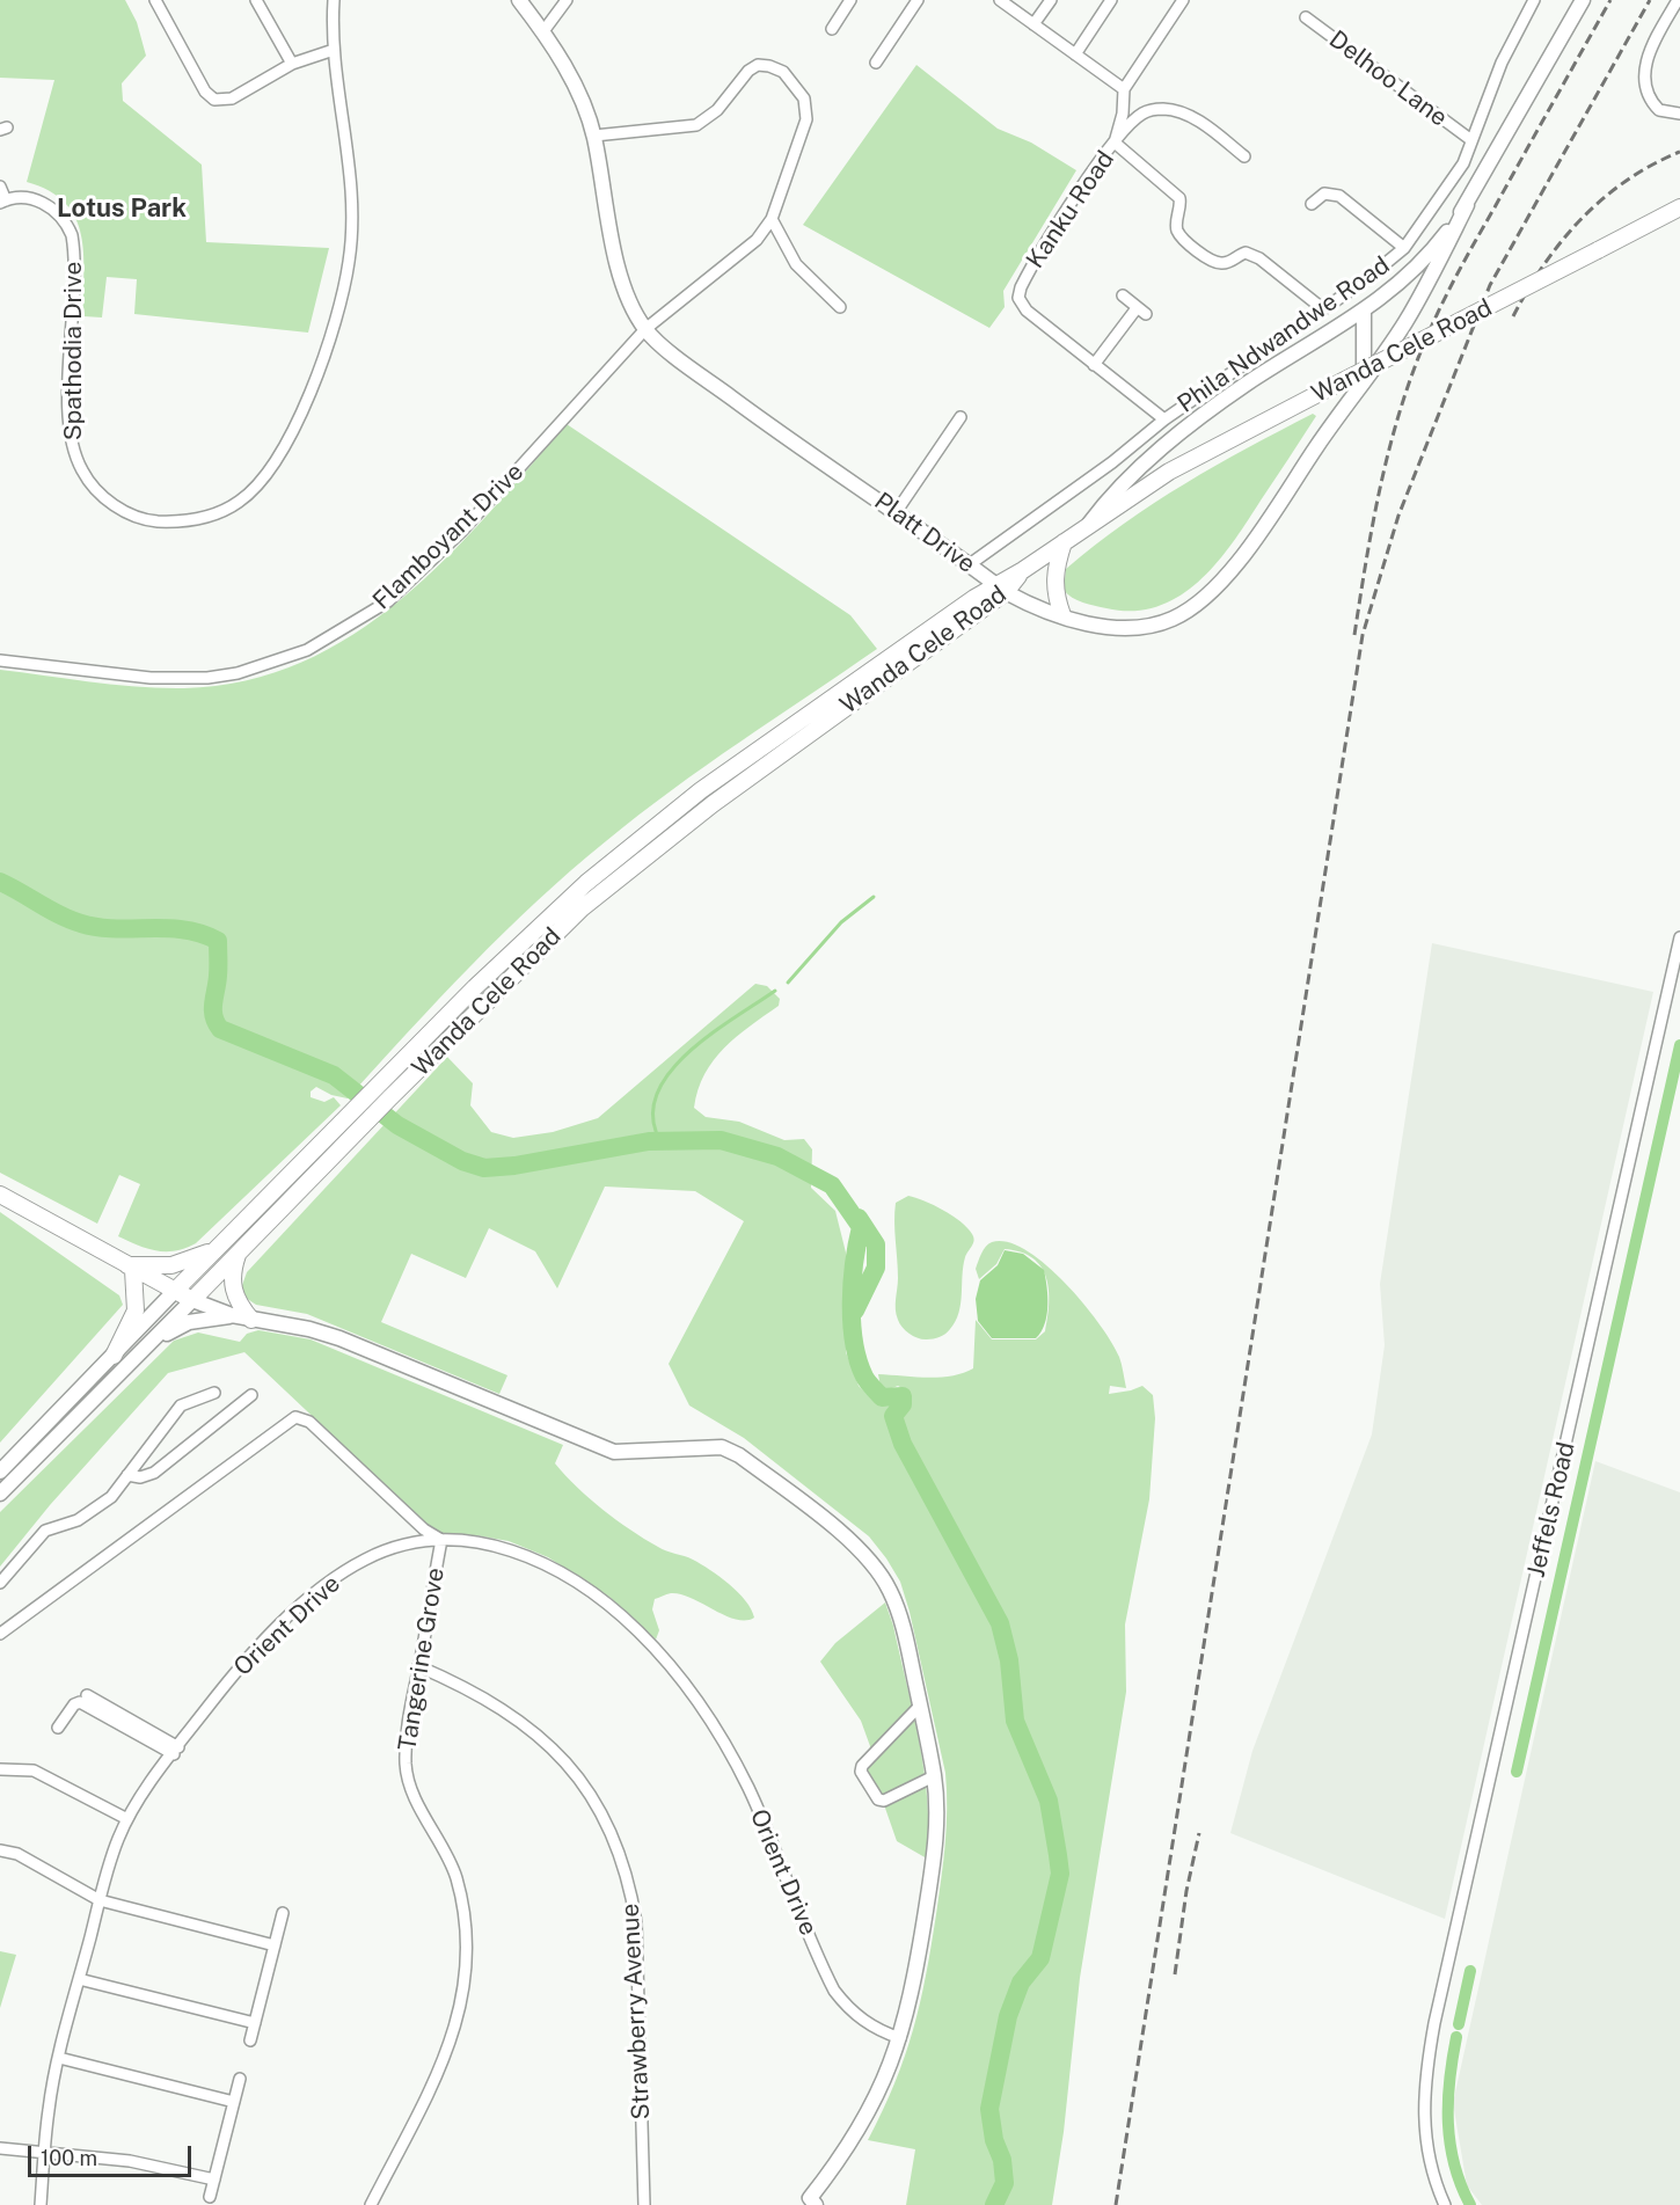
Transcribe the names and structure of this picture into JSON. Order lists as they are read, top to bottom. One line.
{"streets":{"main road":["Wanda Cele Road"],"street":["Delhoo Lane","Kanku Road","Phila Ndwandwe Road","Spathodia Drive","Platt Drive","Flamboyant Drive","Jeffels Road","Orient Drive","Tangerine Grove","Strawberry Avenue"]},"crossings":[["Delhoo Lane","Phila Ndwandwe Road"],["Phila Ndwandwe Road","Wanda Cele Road"],["Phila Ndwandwe Road","Platt Drive"],["Wanda Cele Road","Platt Drive"],["Platt Drive","Flamboyant Drive"],["Orient Drive","Tangerine Grove"],["Tangerine Grove","Strawberry Avenue"]],"districts":["Lotus Park"],"scale_bar":"100 m"}
